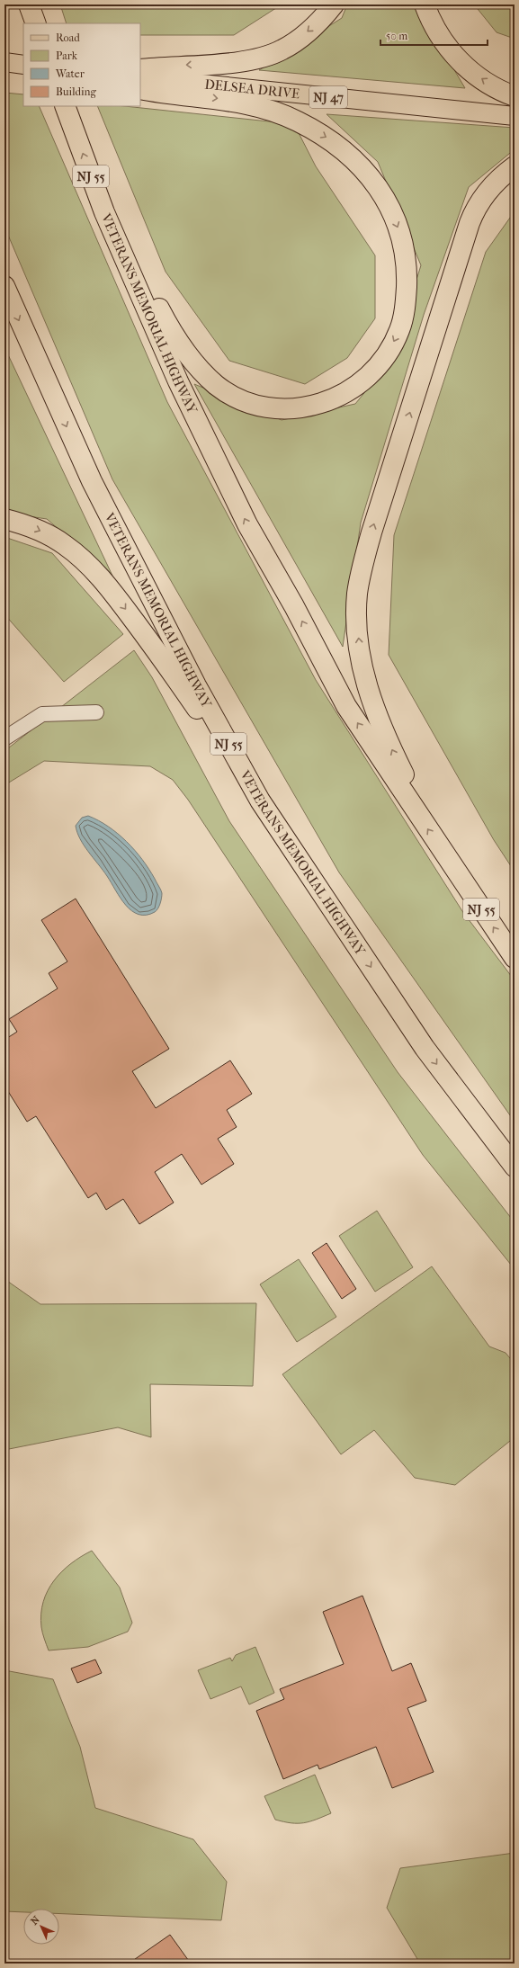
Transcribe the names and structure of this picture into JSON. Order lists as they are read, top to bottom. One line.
{"streets":{"highway":["NJ 55","VETERANS MEMORIAL HIGHWAY"],"main road":["DELSEA DRIVE","NJ 47"]},"legend":["Road","Park","Water","Building"],"scale_bar":"50 m","north":"top left"}
